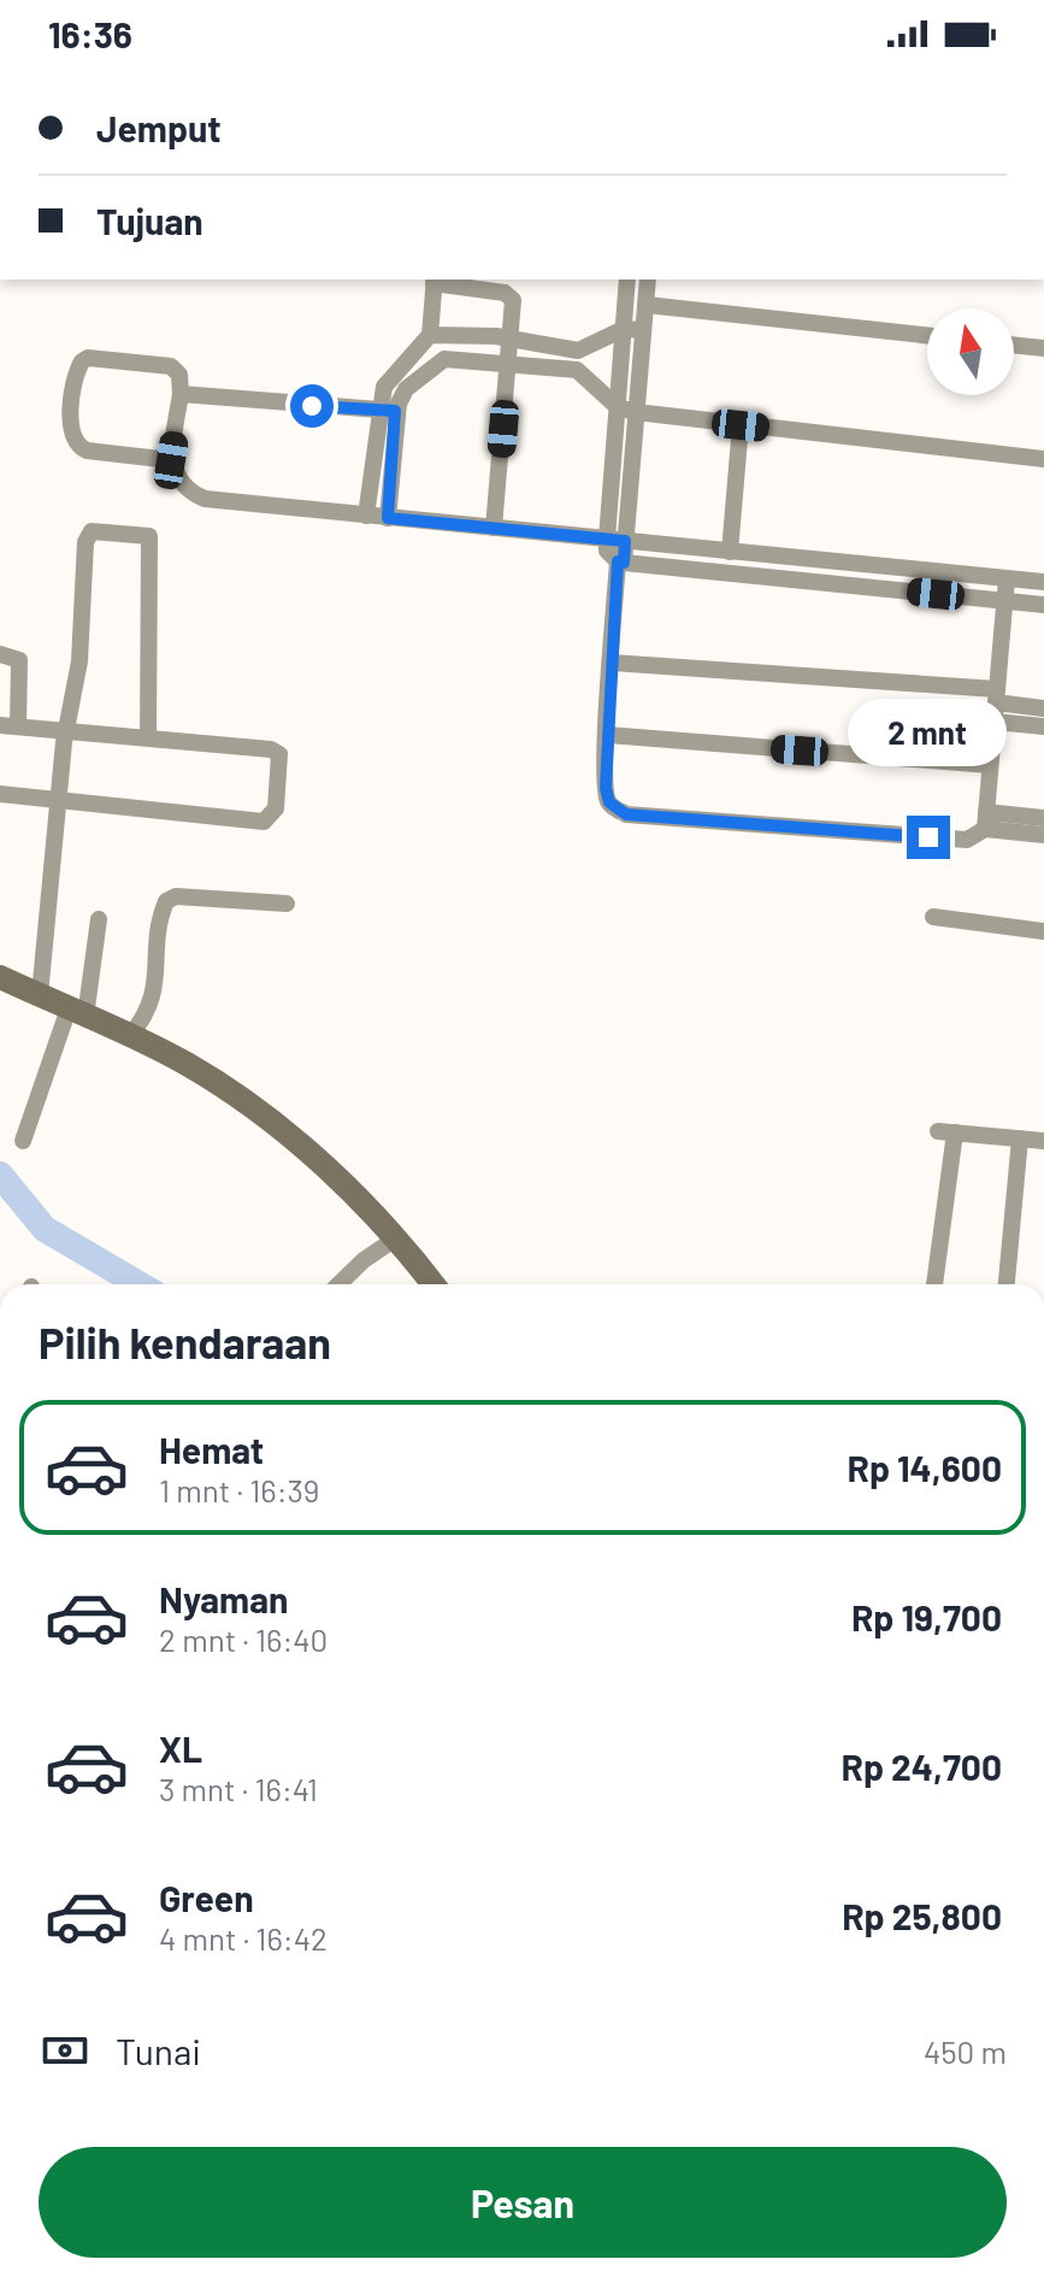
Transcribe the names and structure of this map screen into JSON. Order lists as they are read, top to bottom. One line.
{"north":"top","page":{"status":"16:36","banner":["Jemput","Tujuan"],"bubble":"2 mnt","heading":"Pilih kendaraan","list":[{"name":"Hemat","note":"1 mnt · 16:39","value":"Rp 14,600"},{"name":"Nyaman","note":"2 mnt · 16:40","value":"Rp 19,700"},{"name":"XL","note":"3 mnt · 16:41","value":"Rp 24,700"},{"name":"Green","note":"4 mnt · 16:42","value":"Rp 25,800"}],"pay":["Tunai","450 m"],"buttons":"Pesan"}}
